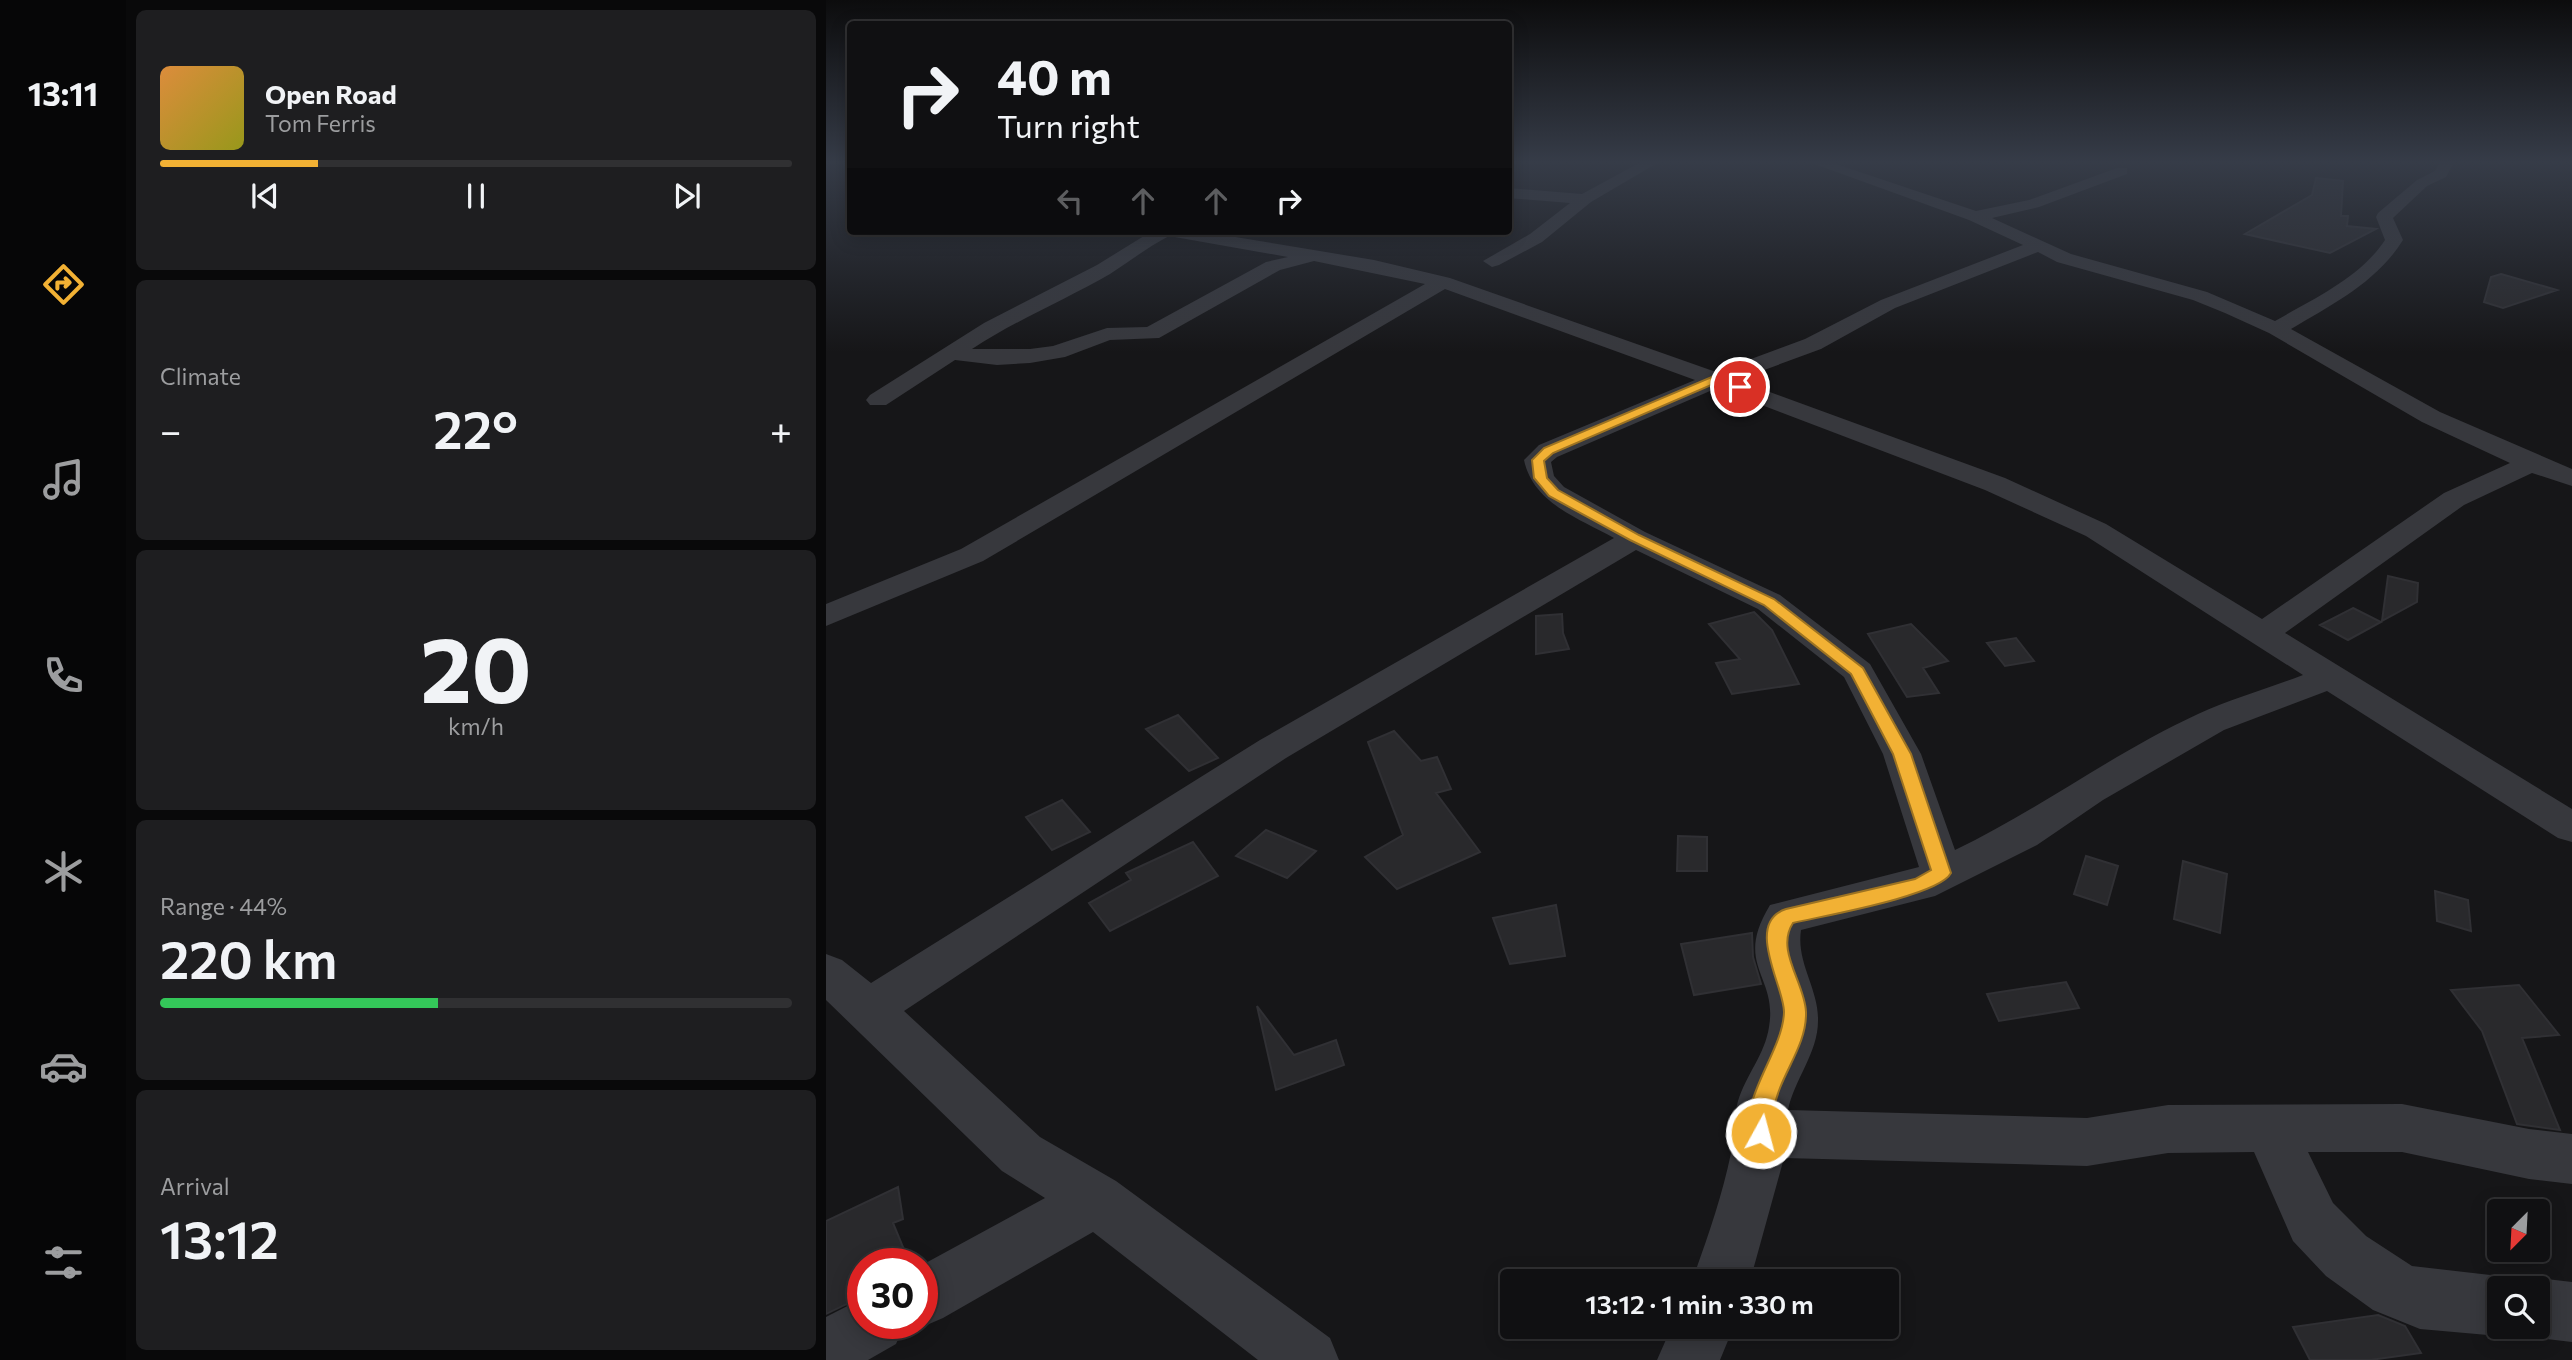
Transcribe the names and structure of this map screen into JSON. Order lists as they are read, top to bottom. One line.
{"north":"bottom left","page":{"tabs":"13:11","turn":["40 m","Turn right"],"song":["Open Road","Tom Ferris"],"tile":["Climate",["20","km/h"],["Range · 44%","220 km"],["Arrival","13:12"]],"heat":["−","22°","+"],"limit":"30","trip":"13:12 · 1 min · 330 m"}}
